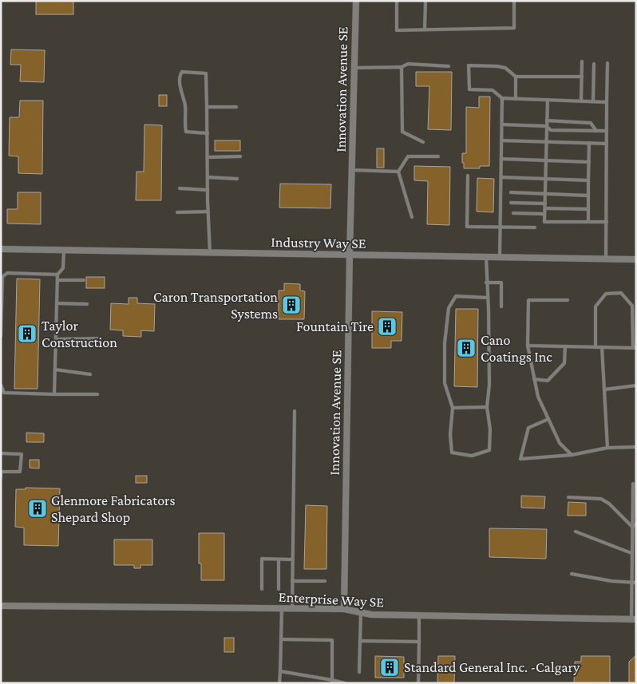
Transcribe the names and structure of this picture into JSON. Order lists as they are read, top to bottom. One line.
{"streets":{"street":["Innovation Avenue SE","Industry Way SE","Enterprise Way SE"]},"crossings":[["Innovation Avenue SE","Industry Way SE"],["Innovation Avenue SE","Enterprise Way SE"]],"places":{"building":["Caron Transportation Systems","Fountain Tire","Taylor Construction","Cano Coatings Inc","Glenmore Fabricators Shepard Shop","Standard General Inc. -Calgary"]}}
